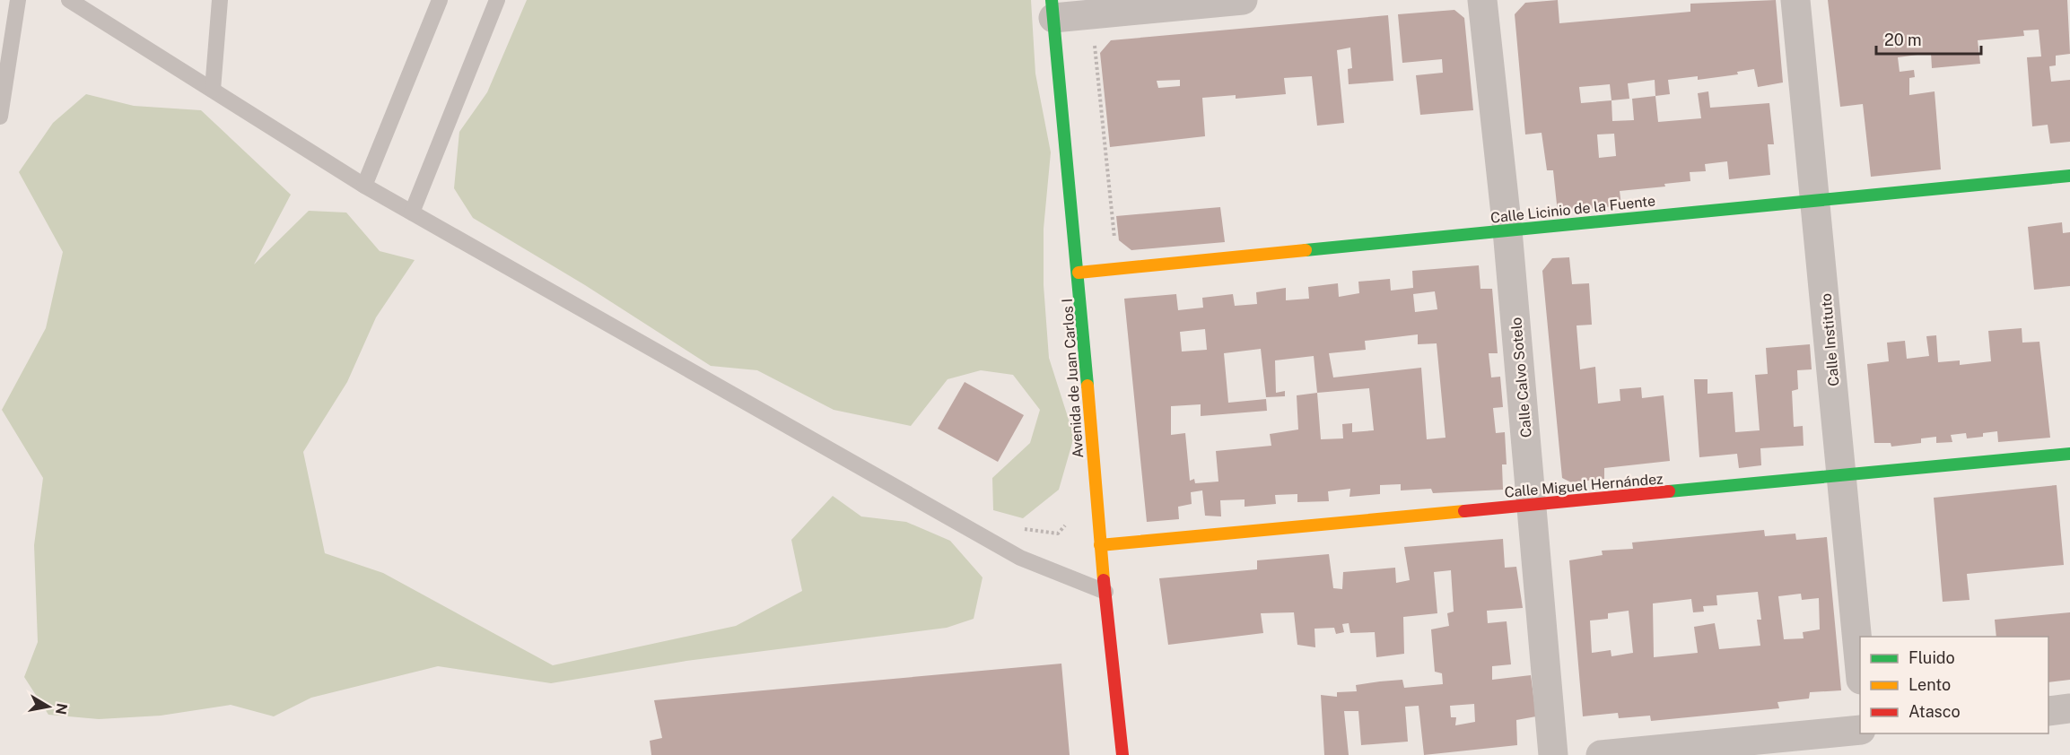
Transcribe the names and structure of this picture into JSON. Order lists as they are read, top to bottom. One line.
{"streets":{"street":["Calle Licinio de la Fuente","Calle Instituto","Calle Calvo Sotelo","Avenida de Juan Carlos I","Calle Miguel Hernández"]},"crossings":[["Calle Licinio de la Fuente","Calle Instituto"],["Calle Licinio de la Fuente","Calle Calvo Sotelo"],["Calle Licinio de la Fuente","Avenida de Juan Carlos I"],["Calle Instituto","Calle Miguel Hernández"],["Calle Calvo Sotelo","Calle Miguel Hernández"],["Avenida de Juan Carlos I","Calle Miguel Hernández"]],"legend":["Fluido","Lento","Atasco"],"scale_bar":"20 m","north":"right"}
